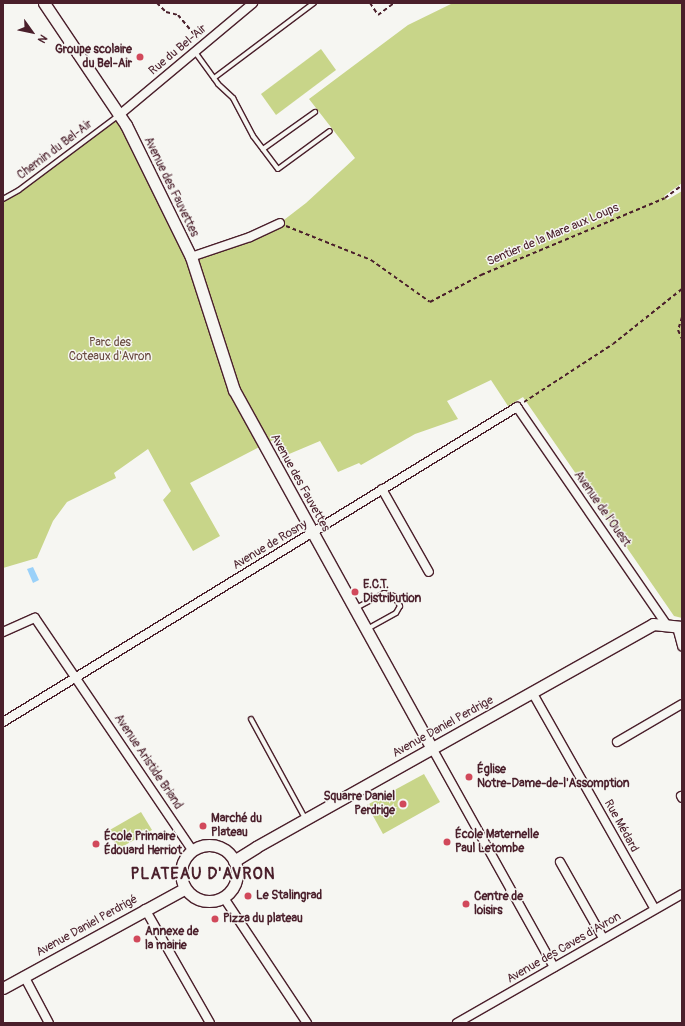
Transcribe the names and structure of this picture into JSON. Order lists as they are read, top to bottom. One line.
{"streets":{"street":["Rue du Bel-Air","Avenue des Fauvettes","Avenue de l'Ouest","Avenue de Rosny","Avenue Daniel Perdrige","Avenue Aristide Briand","Rue Médard","Avenue Daniel Perdrigé","Avenue des Caves d'Avron"],"lane":["Chemin du Bel-Air"],"path":["Sentier de la Mare aux Loups"]},"crossings":[["Rue du Bel-Air","Chemin du Bel-Air"],["Rue du Bel-Air","Avenue des Fauvettes"],["Chemin du Bel-Air","Avenue des Fauvettes"],["Avenue des Fauvettes","Avenue de Rosny"],["Avenue des Fauvettes","Avenue Daniel Perdrige"],["Avenue des Fauvettes","Avenue des Caves d'Avron"],["Avenue de l'Ouest","Avenue de Rosny"],["Avenue de l'Ouest","Avenue Daniel Perdrige"],["Avenue de Rosny","Avenue Aristide Briand"],["Avenue Daniel Perdrige","Avenue Aristide Briand"],["Avenue Daniel Perdrige","Rue Médard"],["Avenue Daniel Perdrige","Avenue Daniel Perdrigé"],["Avenue Aristide Briand","Avenue Daniel Perdrigé"],["Rue Médard","Avenue des Caves d'Avron"]],"districts":["PLATEAU D'AVRON"],"parks":["Parc des Coteaux d'Avron"],"places":["Groupe scolaire du Bel-Air","E.C.T. Distribution","Église Notre-Dame-de-l'Assomption","Squarre Daniel Perdrige","Marché du Plateau","École Maternelle Paul Letombe","École Primaire Édouard Herriot","Le Stalingrad","Centre de loisirs","Pizza du plateau","Annexe de la mairie"],"north":"bottom right"}
